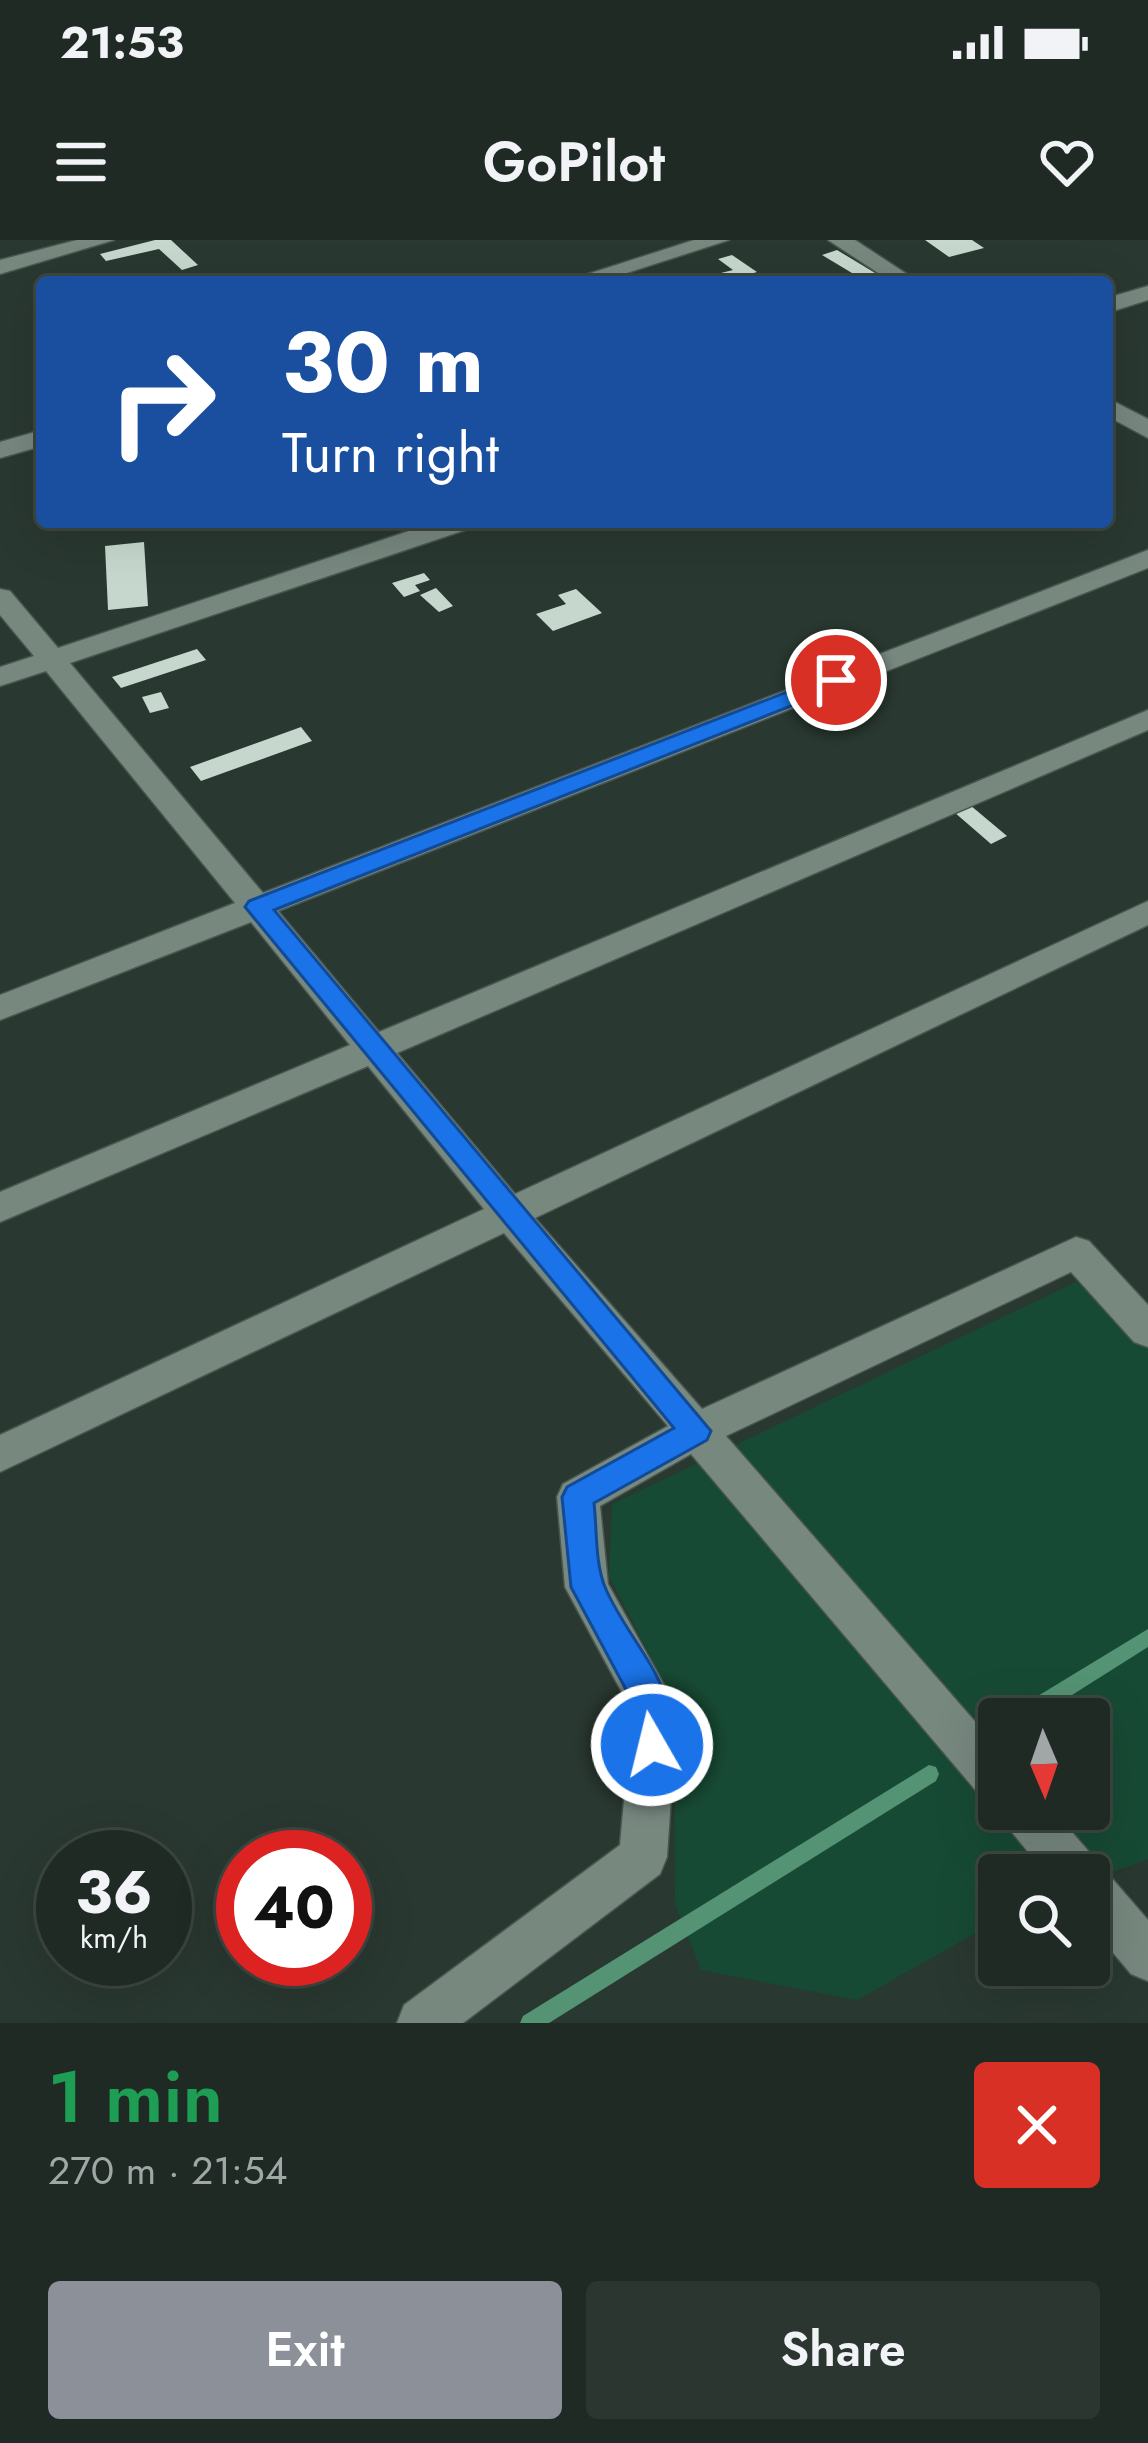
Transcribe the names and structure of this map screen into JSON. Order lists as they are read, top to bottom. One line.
{"north":"bottom","page":{"status":"21:53","header":"GoPilot","turn":["30 m","Turn right"],"speed":"36 km/h","limit":"40","heading":["1 min","270 m · 21:54"],"buttons":["Exit","Share"]}}
